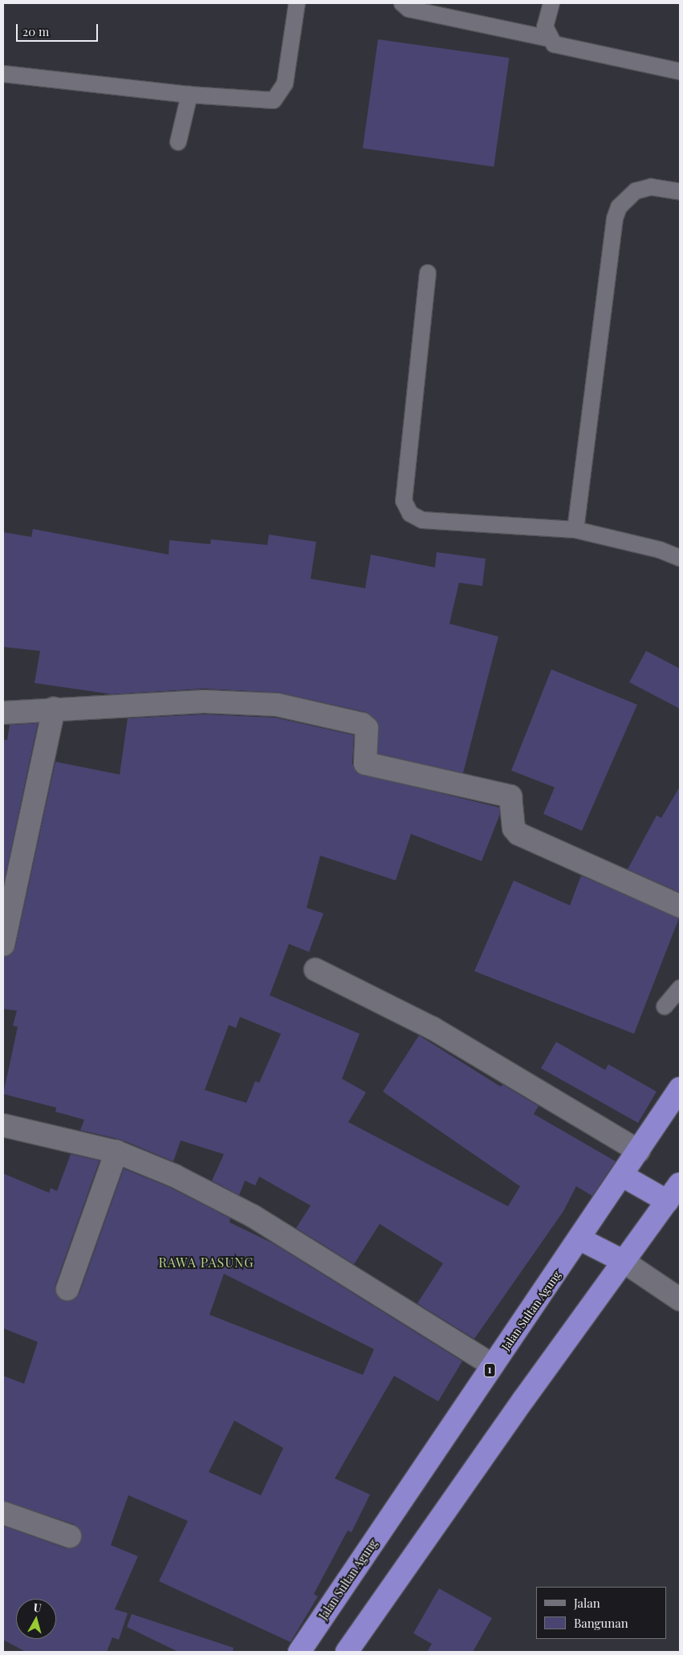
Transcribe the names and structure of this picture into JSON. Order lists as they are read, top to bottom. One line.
{"streets":{"highway":["Jalan Sultan Agung","1"]},"districts":["RAWA PASUNG"],"legend":["Jalan","Bangunan"],"scale_bar":"20 m","north":"top"}
